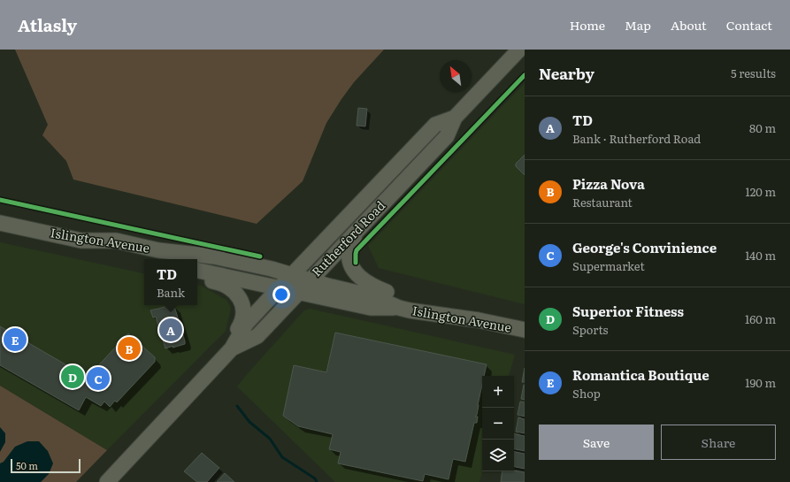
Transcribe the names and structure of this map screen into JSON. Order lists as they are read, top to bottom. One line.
{"streets":{"main road":["Rutherford Road","Islington Avenue"]},"crossings":[["Rutherford Road","Islington Avenue"]],"scale_bar":"50 m","north":"top left","page":{"header":"Atlasly","nav":["Home","Map","About","Contact"],"heading":["Nearby","5 results"],"list":[{"mark":"A","name":"TD","note":"Bank · Rutherford Road","value":"80 m"},{"mark":"B","name":"Pizza Nova","note":"Restaurant","value":"120 m"},{"mark":"C","name":"George's Convinience","note":"Supermarket","value":"140 m"},{"mark":"D","name":"Superior Fitness","note":"Sports","value":"160 m"},{"mark":"E","name":"Romantica Boutique","note":"Shop","value":"190 m"}],"popup":["TD","Bank"],"pins":["A","E","B","D","C"],"map_buttons":["+","−"],"buttons":["Save","Share"],"scale":"50 m"}}
